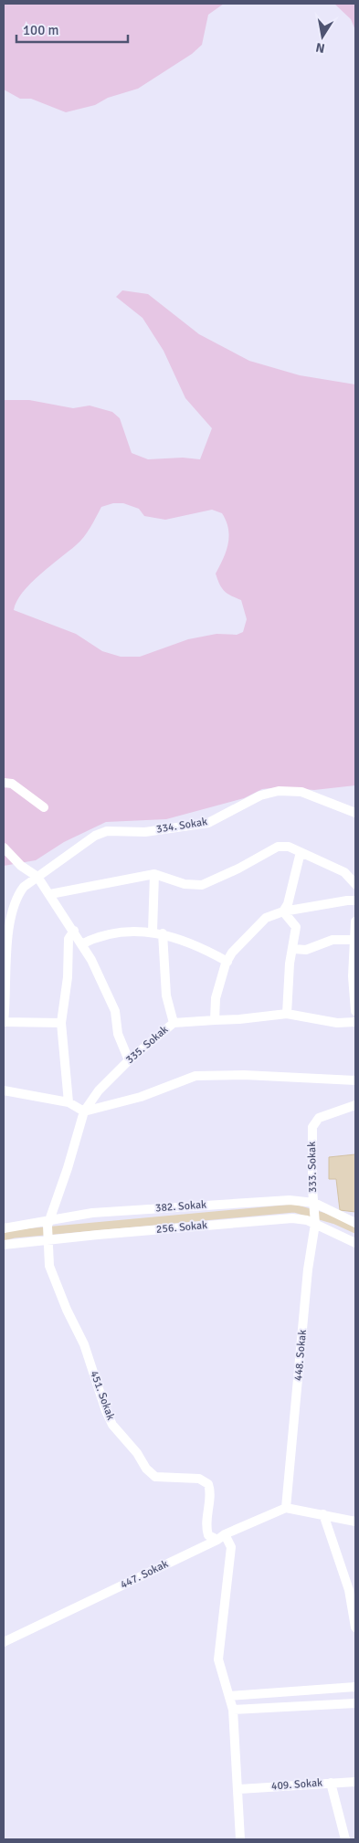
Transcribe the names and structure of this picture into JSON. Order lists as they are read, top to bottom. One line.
{"streets":{"street":["334. Sokak","335. Sokak","333. Sokak","382. Sokak","256. Sokak","448. Sokak","451. Sokak","447. Sokak","409. Sokak"]},"crossings":[["335. Sokak","382. Sokak"],["335. Sokak","256. Sokak"],["335. Sokak","451. Sokak"],["333. Sokak","382. Sokak"],["333. Sokak","448. Sokak"],["382. Sokak","256. Sokak"],["382. Sokak","448. Sokak"],["382. Sokak","451. Sokak"],["256. Sokak","448. Sokak"],["256. Sokak","451. Sokak"],["448. Sokak","447. Sokak"],["451. Sokak","447. Sokak"]],"scale_bar":"100 m","north":"bottom"}
